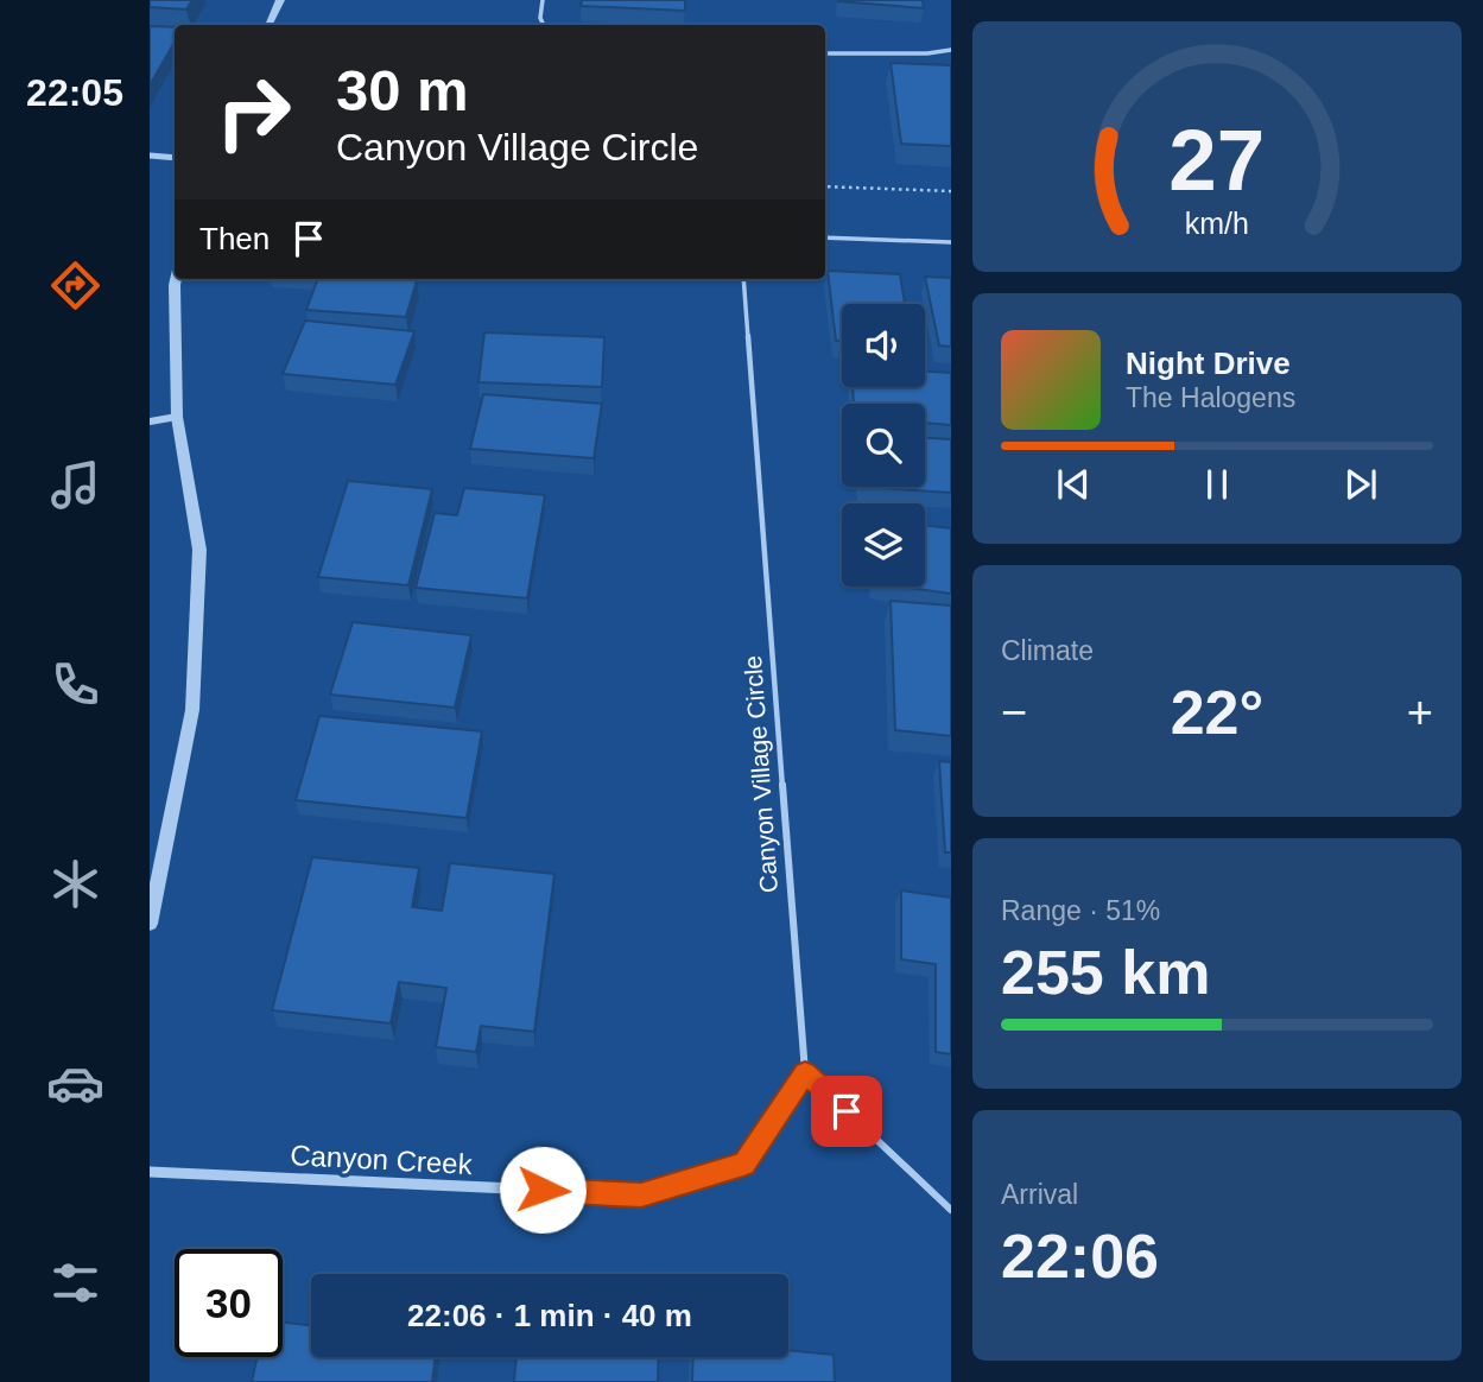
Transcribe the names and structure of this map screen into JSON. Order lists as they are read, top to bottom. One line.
{"streets":{"street":["Canyon Creek"],"lane":["Canyon Village Circle"]},"crossings":[["Canyon Village Circle","Canyon Creek"]],"page":{"tabs":"22:05","turn":["30 m","Canyon Village Circle"],"then":"Then","song":["Night Drive","The Halogens"],"tile":["Climate",["Range · 51%","255 km"],["Arrival","22:06"]],"heat":["−","22°","+"],"limit":"30","trip":"22:06 · 1 min · 40 m","gauge":["27","km/h"]}}
